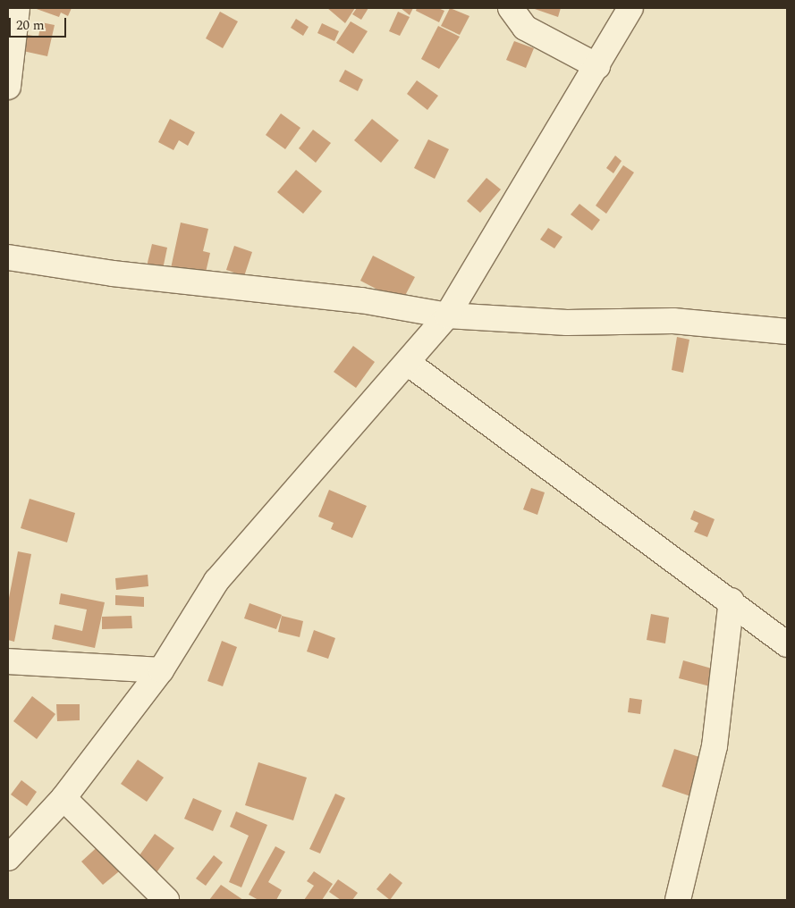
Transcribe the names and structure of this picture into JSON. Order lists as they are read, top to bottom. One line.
{"scale_bar":"20 m"}
